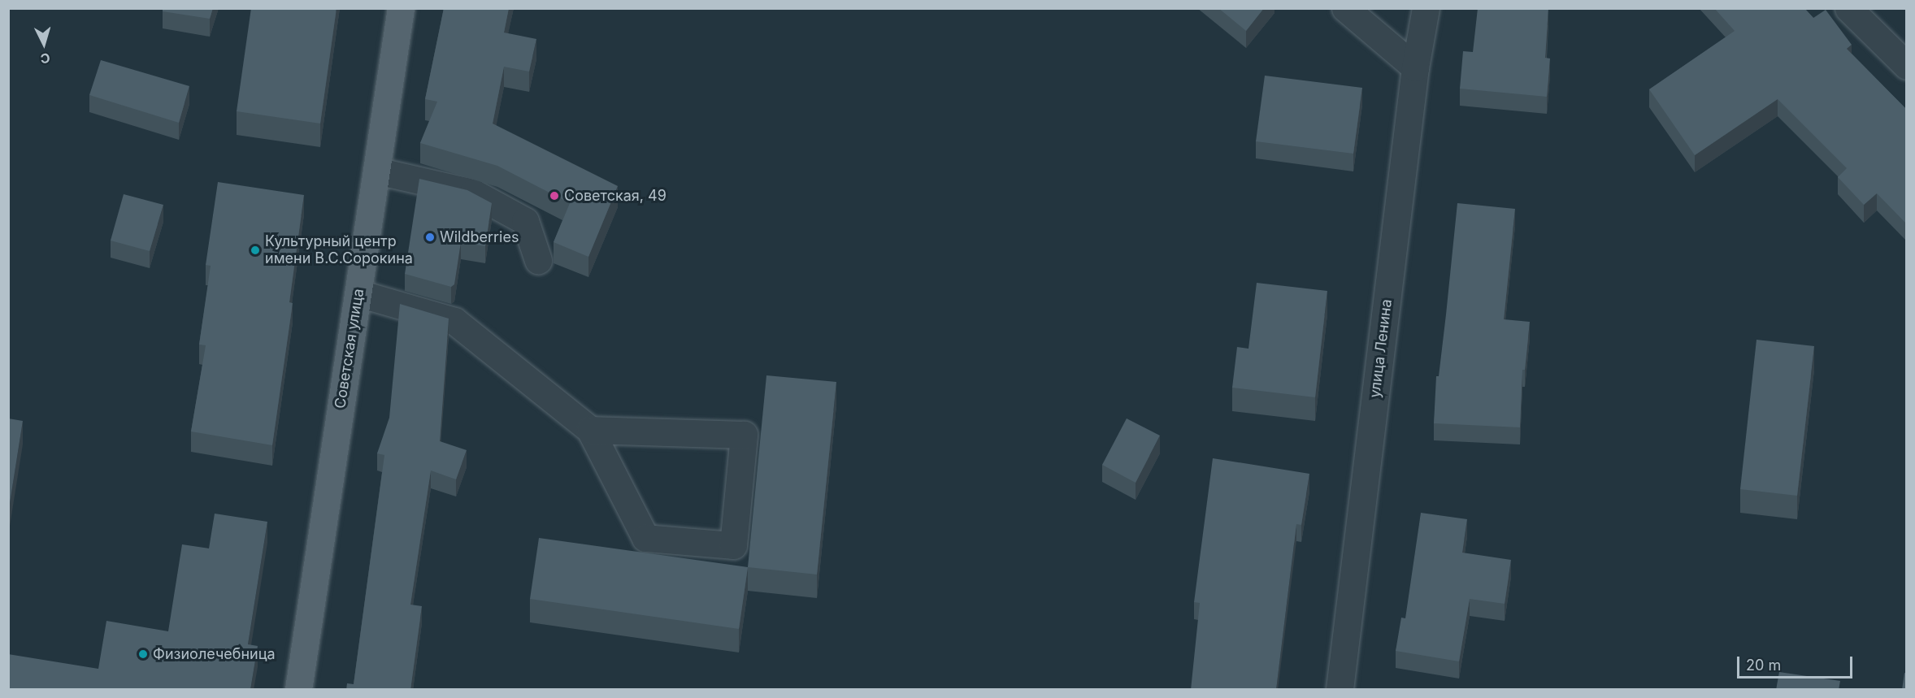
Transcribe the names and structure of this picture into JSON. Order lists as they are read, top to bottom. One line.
{"streets":{"main road":["Советская улица"],"street":["улица Ленина"]},"places":["Советская, 49","Wildberries","Культурный центр имени В.С.Сорокина","Физиолечебница"],"scale_bar":"20 m","north":"bottom"}
